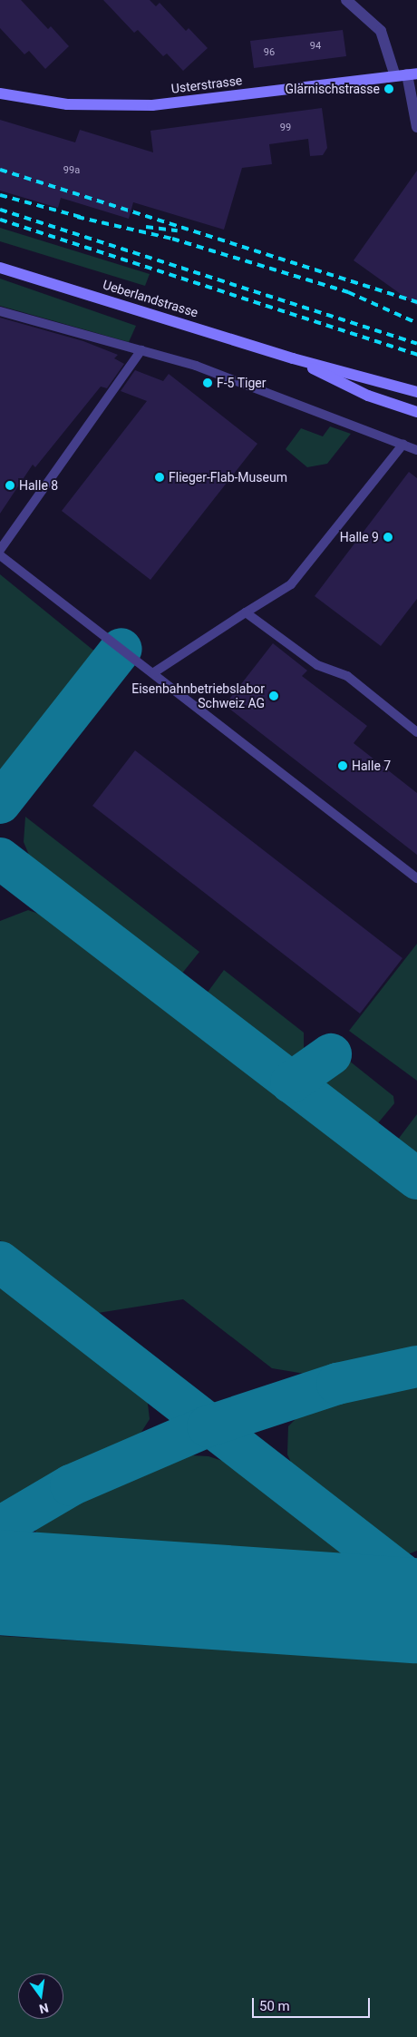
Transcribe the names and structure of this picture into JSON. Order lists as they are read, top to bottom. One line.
{"streets":{"main road":["Usterstrasse","Ueberlandstrasse"]},"places":["Glärnischstrasse","F-5 Tiger","Flieger-Flab-Museum","Halle 8","Halle 9","Eisenbahnbetriebslabor Schweiz AG","Halle 7"],"house_numbers":["94","96","99","99a"],"scale_bar":"50 m","north":"bottom"}
